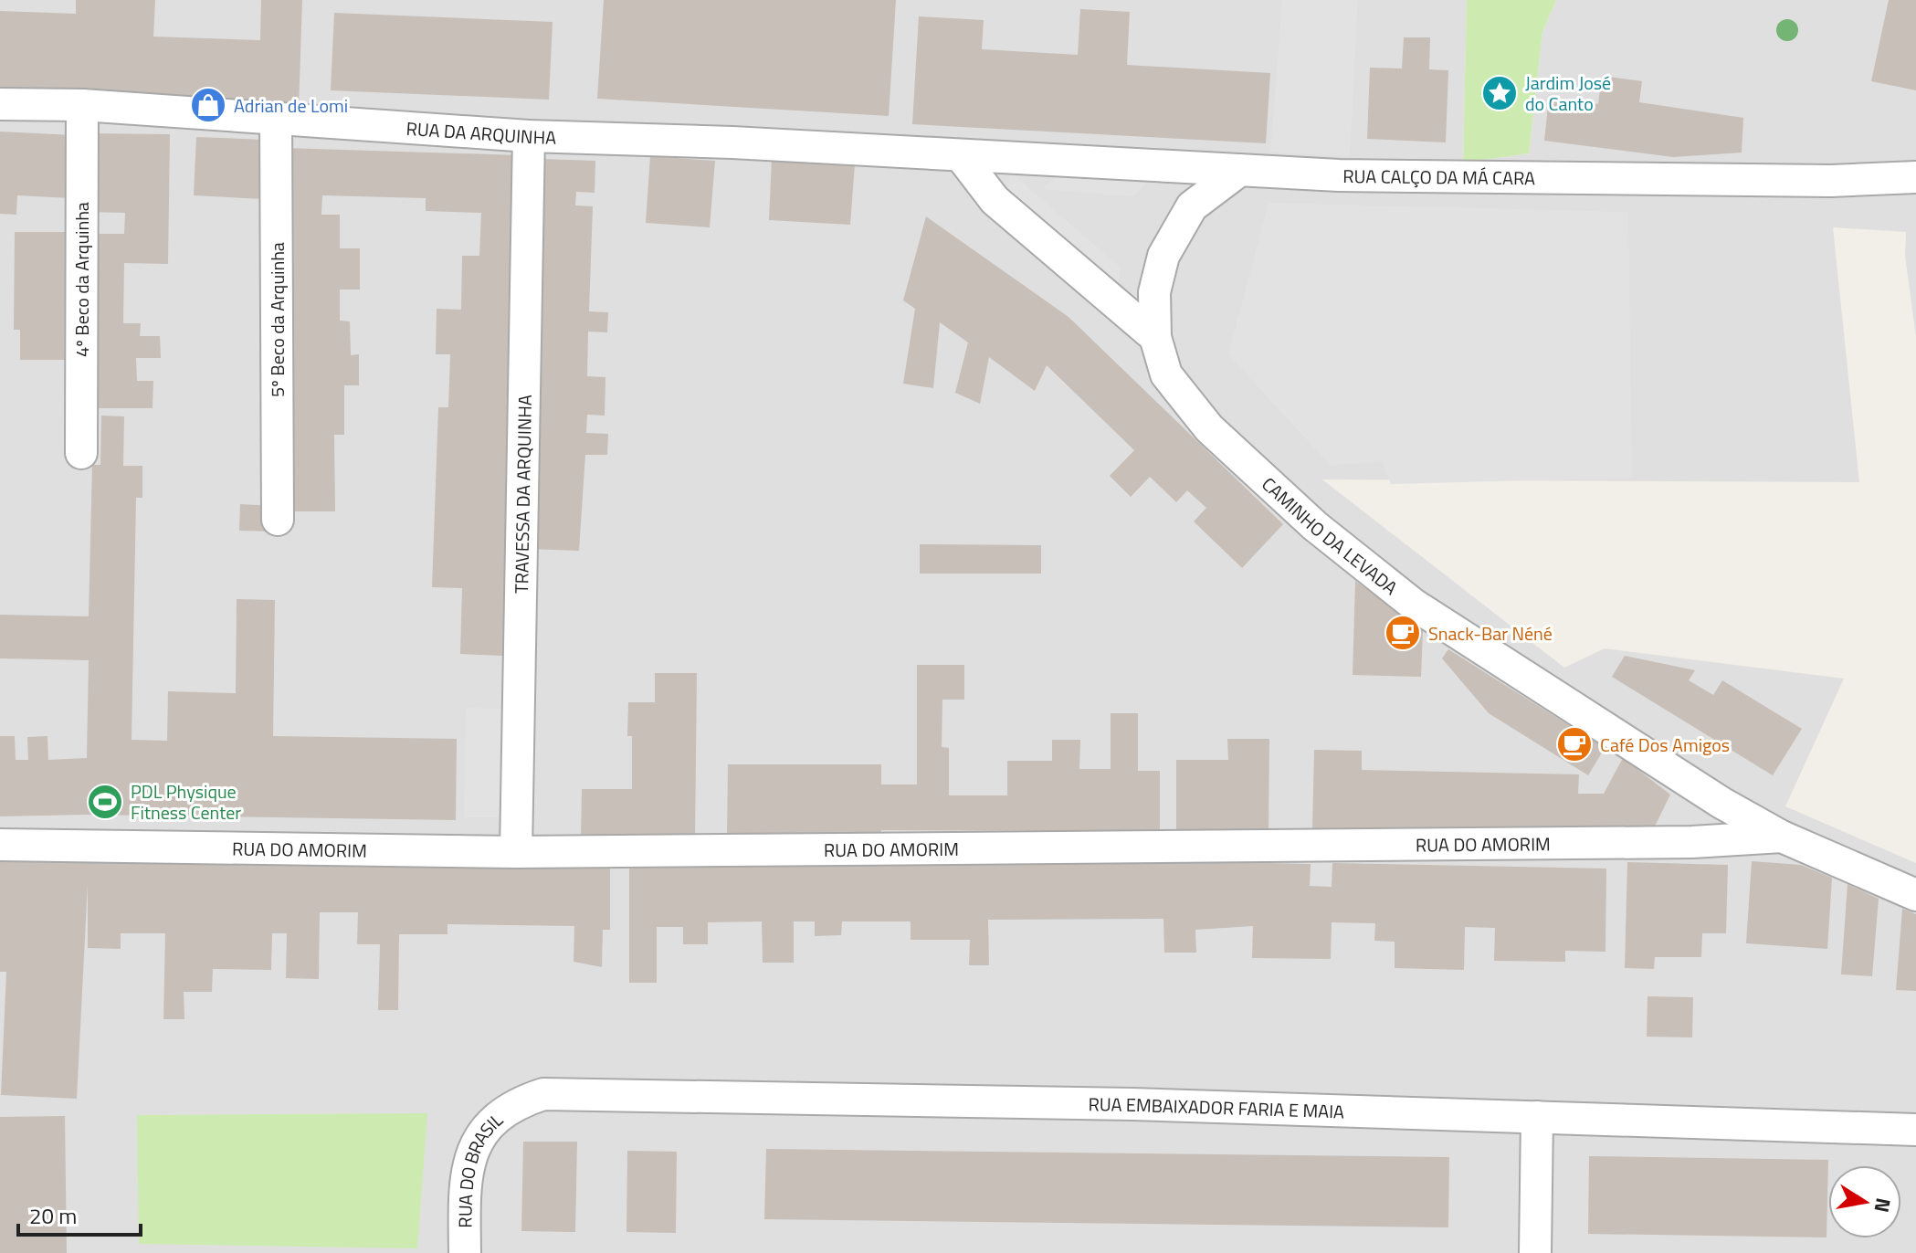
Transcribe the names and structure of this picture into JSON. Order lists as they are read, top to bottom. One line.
{"streets":{"street":["RUA DA ARQUINHA","RUA CALÇO DA MÁ CARA","4º Beco da Arquinha","5º Beco da Arquinha","TRAVESSA DA ARQUINHA","CAMINHO DA LEVADA","RUA DO AMORIM","RUA EMBAIXADOR FARIA E MAIA","RUA DO BRASIL"]},"crossings":[["RUA DA ARQUINHA","RUA CALÇO DA MÁ CARA"],["RUA DA ARQUINHA","4º Beco da Arquinha"],["RUA DA ARQUINHA","5º Beco da Arquinha"],["RUA DA ARQUINHA","TRAVESSA DA ARQUINHA"],["RUA CALÇO DA MÁ CARA","CAMINHO DA LEVADA"],["TRAVESSA DA ARQUINHA","RUA DO AMORIM"],["CAMINHO DA LEVADA","RUA DO AMORIM"],["RUA EMBAIXADOR FARIA E MAIA","RUA DO BRASIL"]],"places":{"place":["Jardim José do Canto"],"shop":["Adrian de Lomi"],"cafe":["Snack-Bar Néné","Café Dos Amigos"],"sports":["PDL Physique Fitness Center"]},"scale_bar":"20 m","north":"right"}
